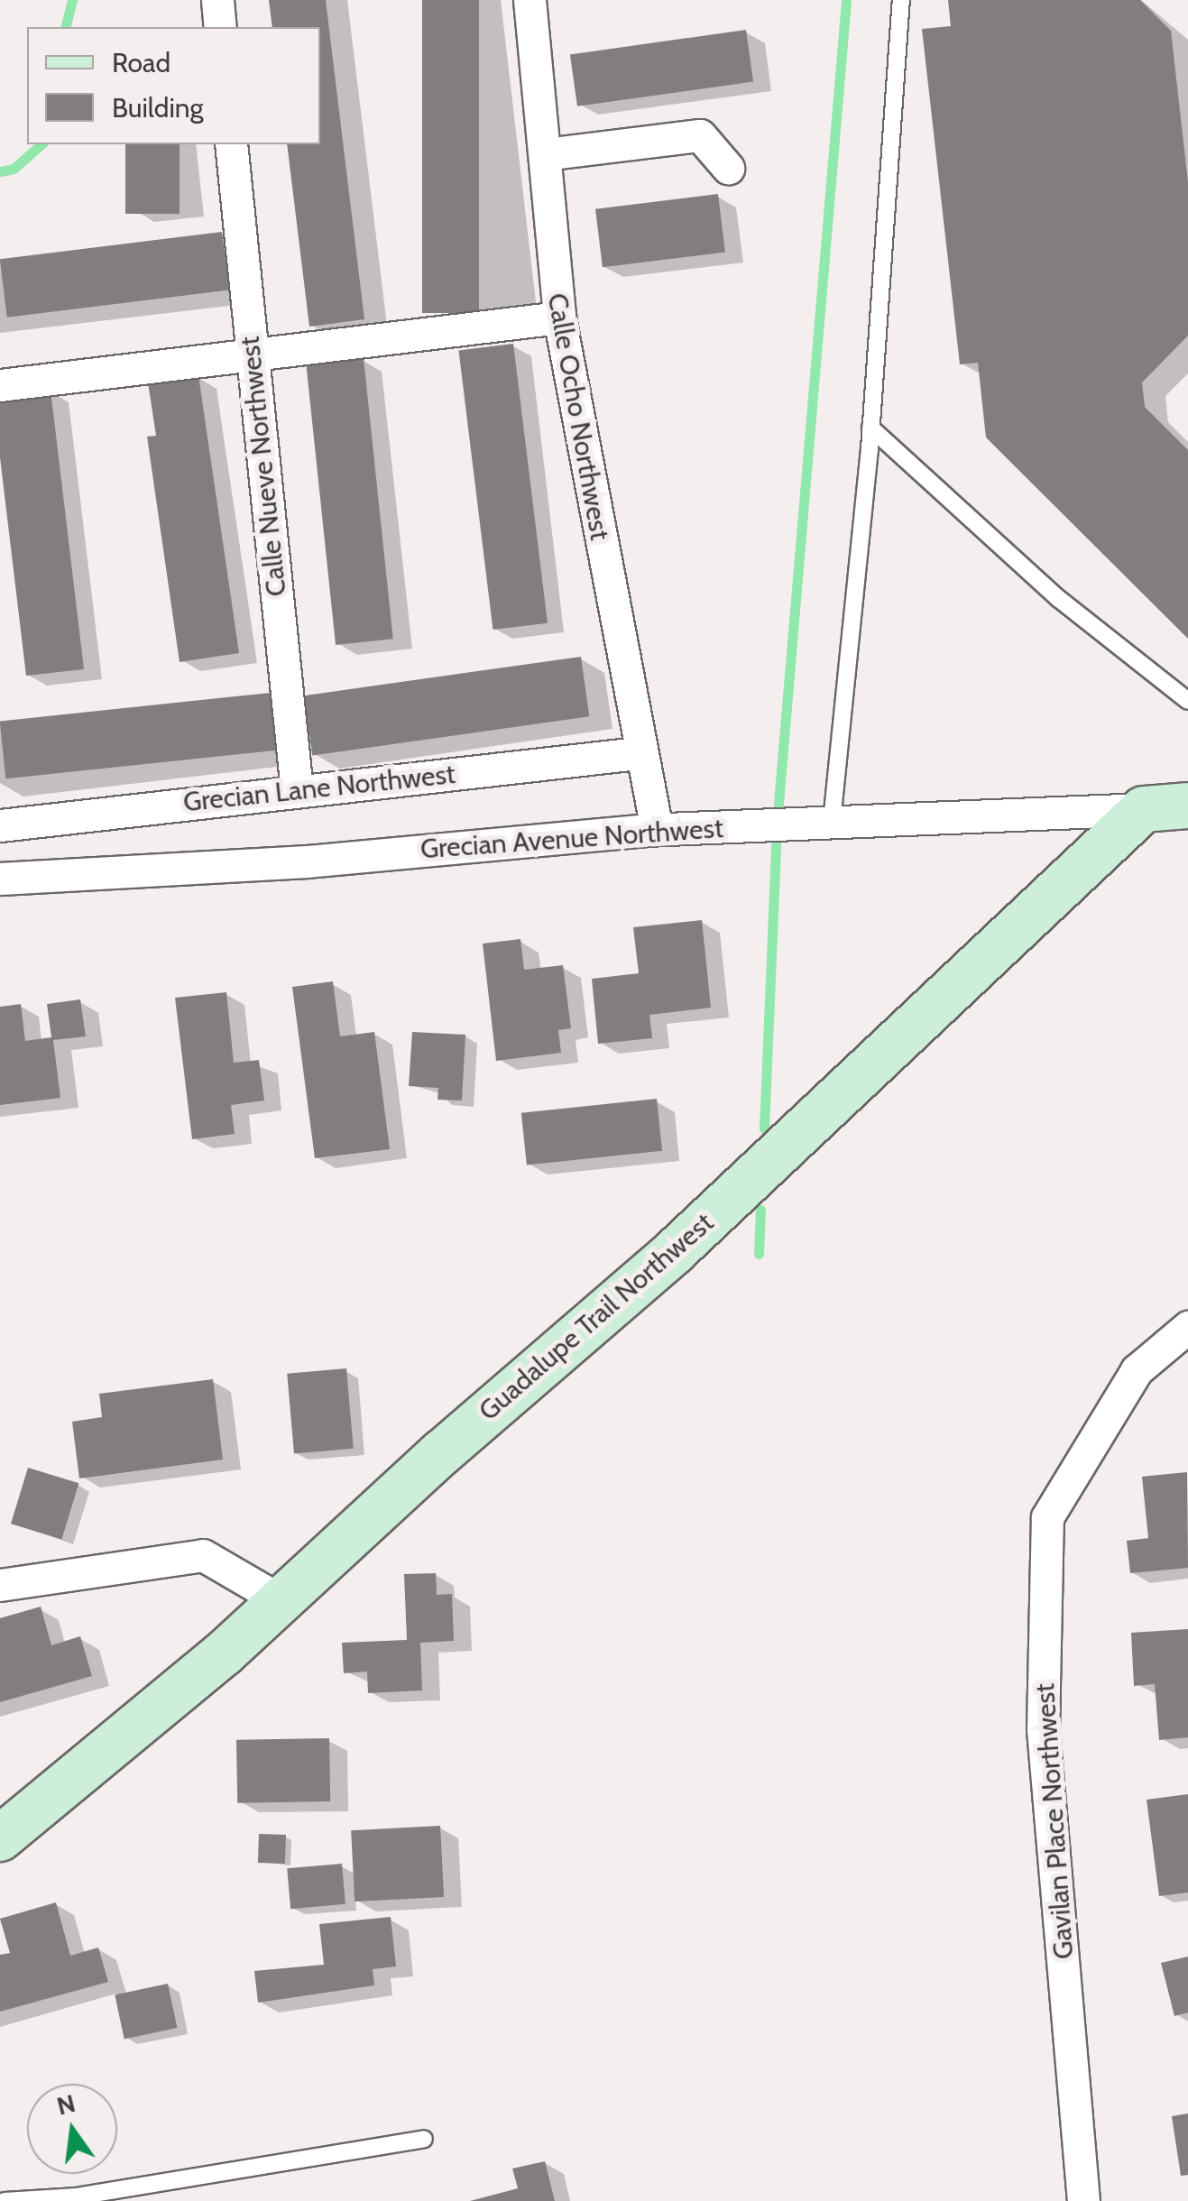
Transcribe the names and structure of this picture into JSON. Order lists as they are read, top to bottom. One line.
{"streets":{"street":["Calle Ocho Northwest","Calle Nueve Northwest","Grecian Lane Northwest","Grecian Avenue Northwest","Guadalupe Trail Northwest","Gavilan Place Northwest"]},"crossings":[["Calle Ocho Northwest","Grecian Lane Northwest"],["Calle Ocho Northwest","Grecian Avenue Northwest"],["Calle Nueve Northwest","Grecian Lane Northwest"],["Grecian Avenue Northwest","Guadalupe Trail Northwest"]],"legend":["Road","Building"],"north":"top"}
